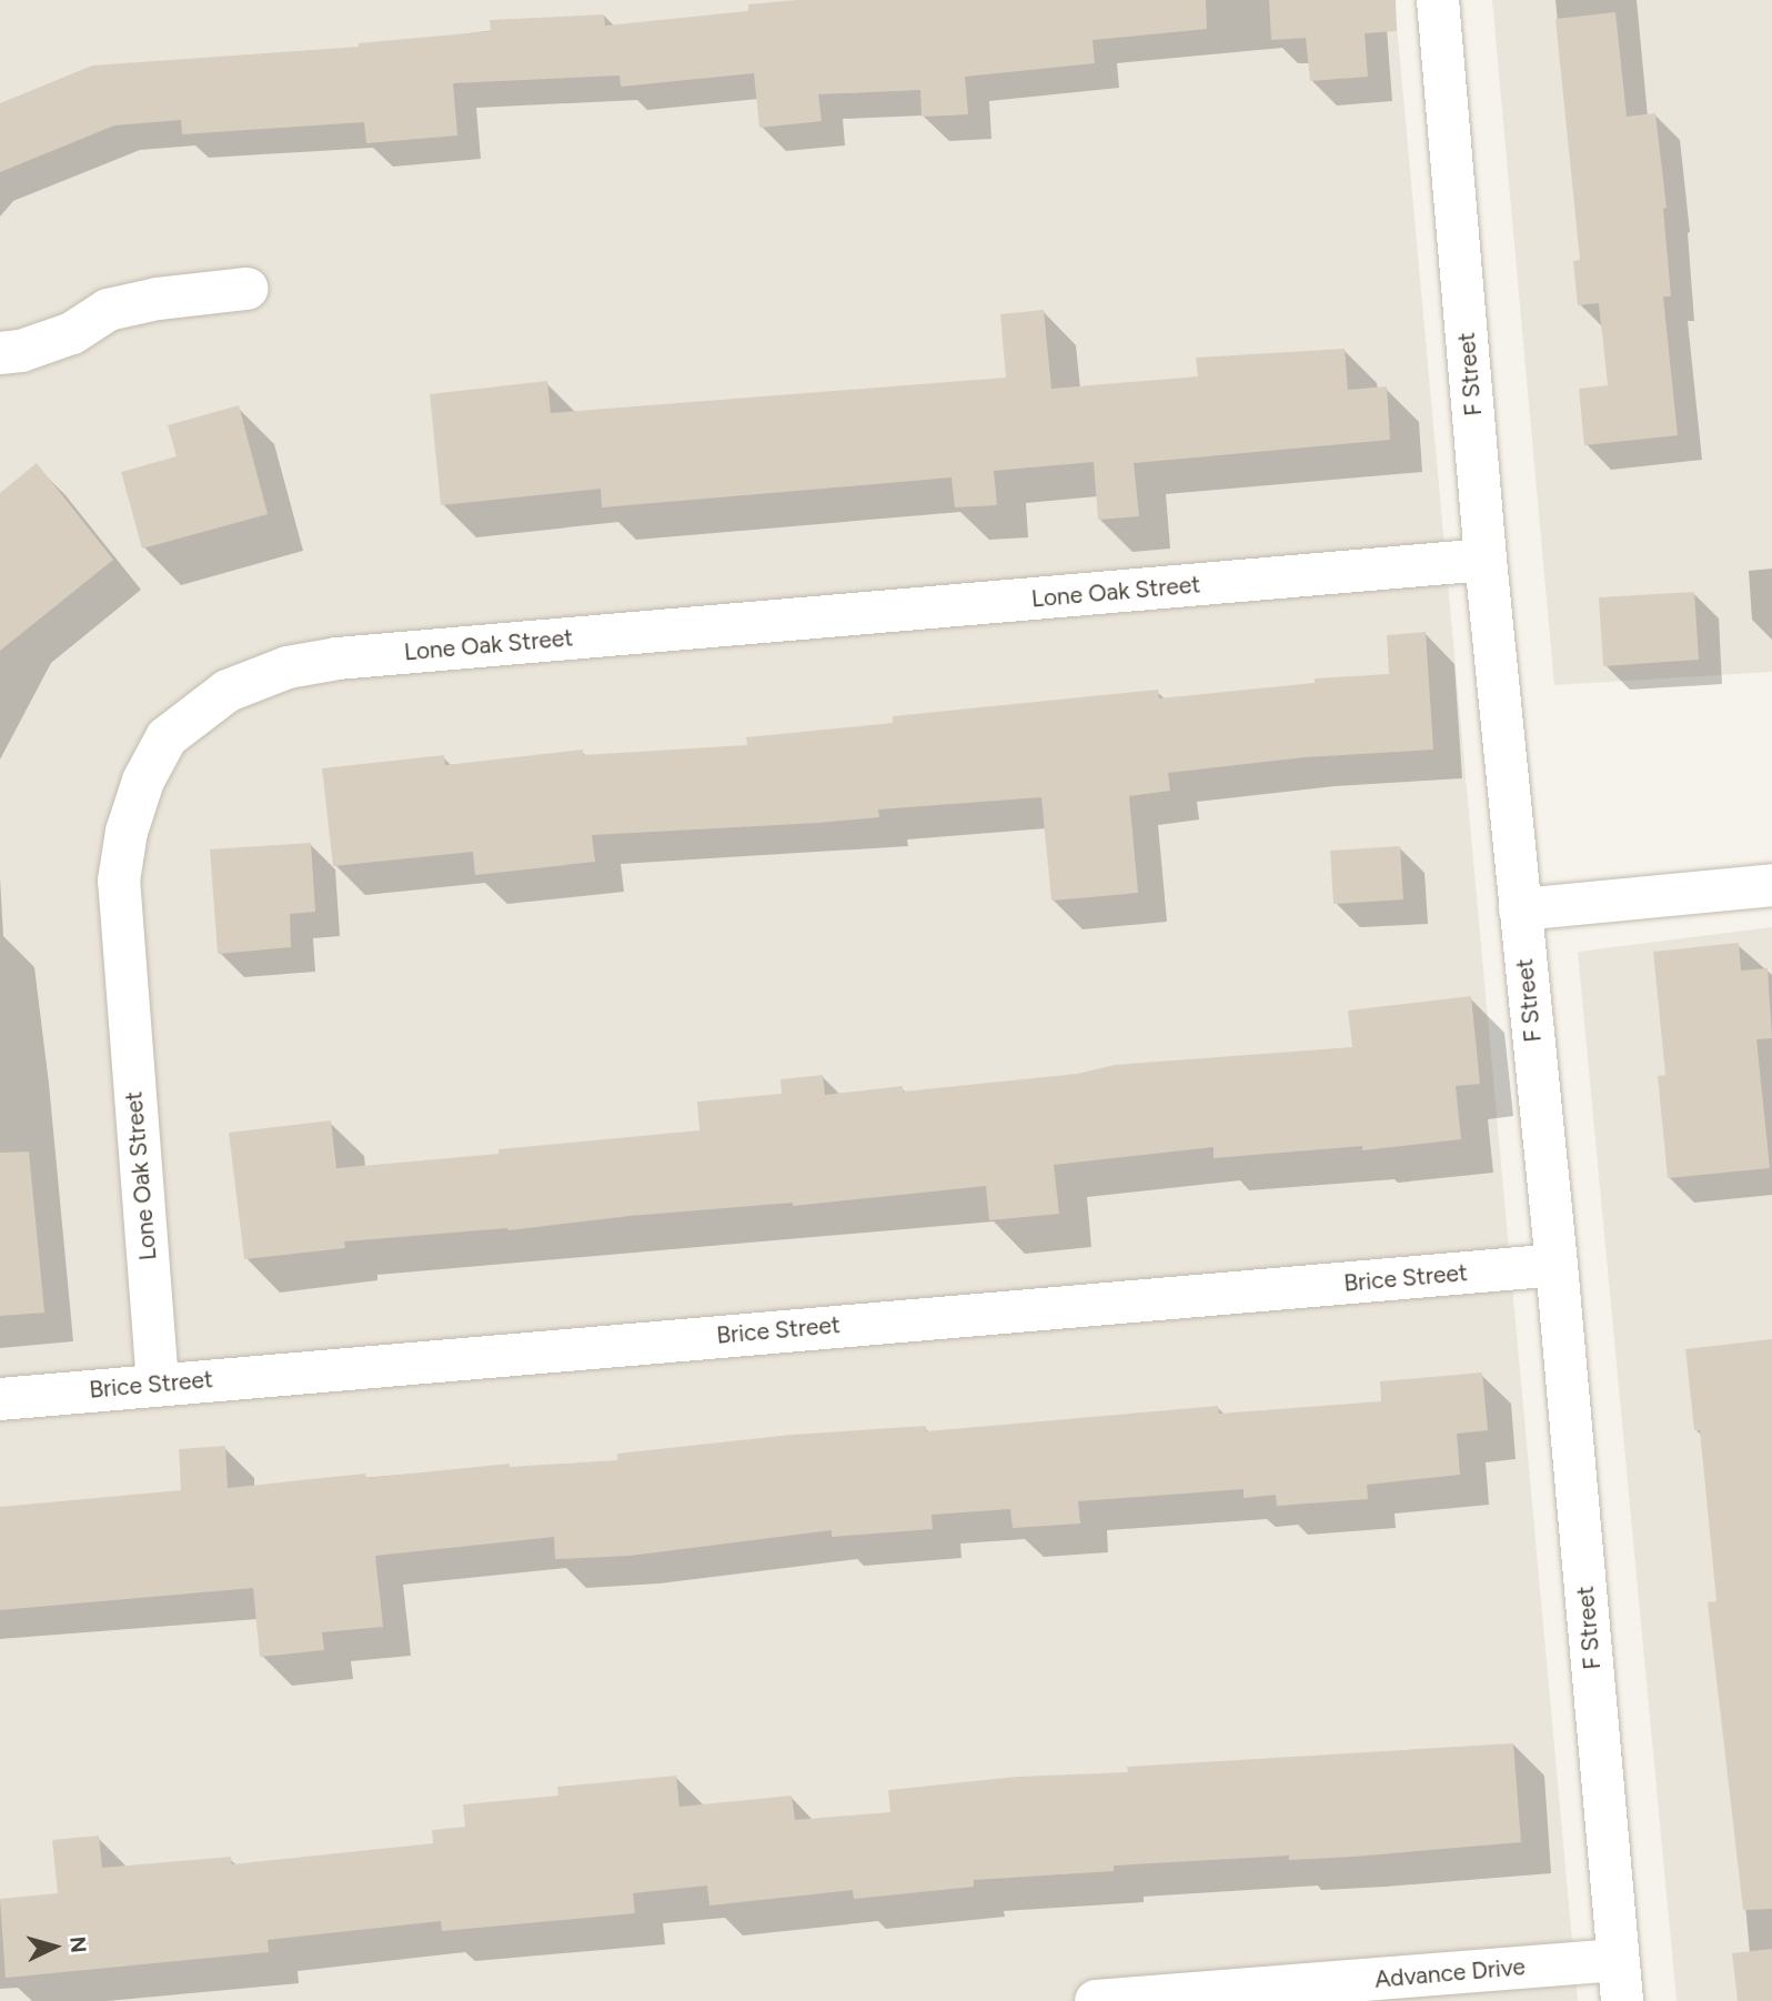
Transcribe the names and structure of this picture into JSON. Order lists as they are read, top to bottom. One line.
{"streets":{"street":["F Street","Lone Oak Street","Brice Street","Advance Drive"]},"crossings":[["F Street","Lone Oak Street"],["F Street","Brice Street"],["F Street","Advance Drive"],["Lone Oak Street","Brice Street"]],"north":"right"}
